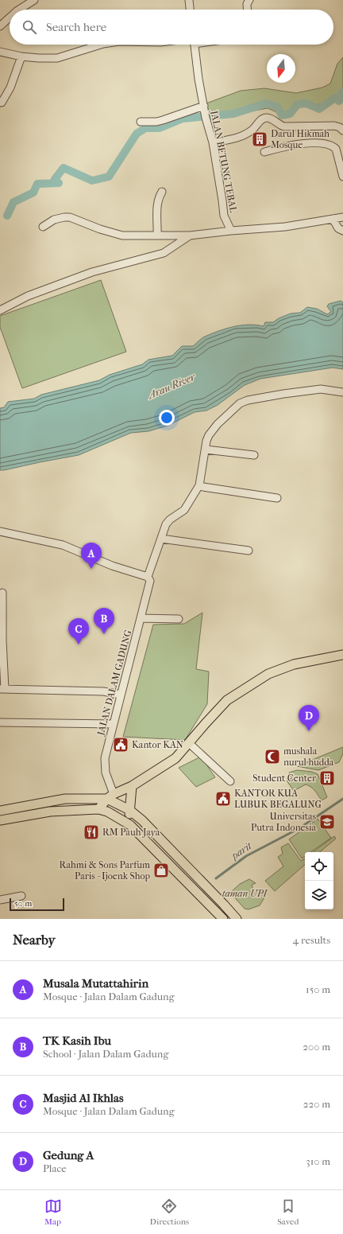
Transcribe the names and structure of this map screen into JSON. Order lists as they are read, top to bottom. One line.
{"streets":{"street":["JALAN BETUNG TEBAL","JALAN DALAM GADUNG"]},"water":["Arau River","parit"],"parks":["taman UPI"],"places":{"building":["Darul Hikmah Mosque","Student Center"],"public building":["Kantor KAN","KANTOR KUA LUBUK BEGALUNG"],"mosque":["mushala nurul hudda"],"school or university":["Universitas Putra Indonesia"],"restaurant":["RM Pauh Jaya"],"shop":["Rahmi & Sons Parfum Paris - Ijoenk Shop"]},"scale_bar":"50 m","north":"bottom","page":{"search":"Search here","pins":["A","B","C","D"],"scale":"50 m","heading":["Nearby","4 results"],"list":[{"mark":"A","name":"Musala Mutattahirin","note":"Mosque · Jalan Dalam Gadung","value":"150 m"},{"mark":"B","name":"TK Kasih Ibu","note":"School · Jalan Dalam Gadung","value":"200 m"},{"mark":"C","name":"Masjid Al Ikhlas","note":"Mosque · Jalan Dalam Gadung","value":"220 m"},{"mark":"D","name":"Gedung A","note":"Place","value":"310 m"}],"nav":["Map","Directions","Saved"]}}
